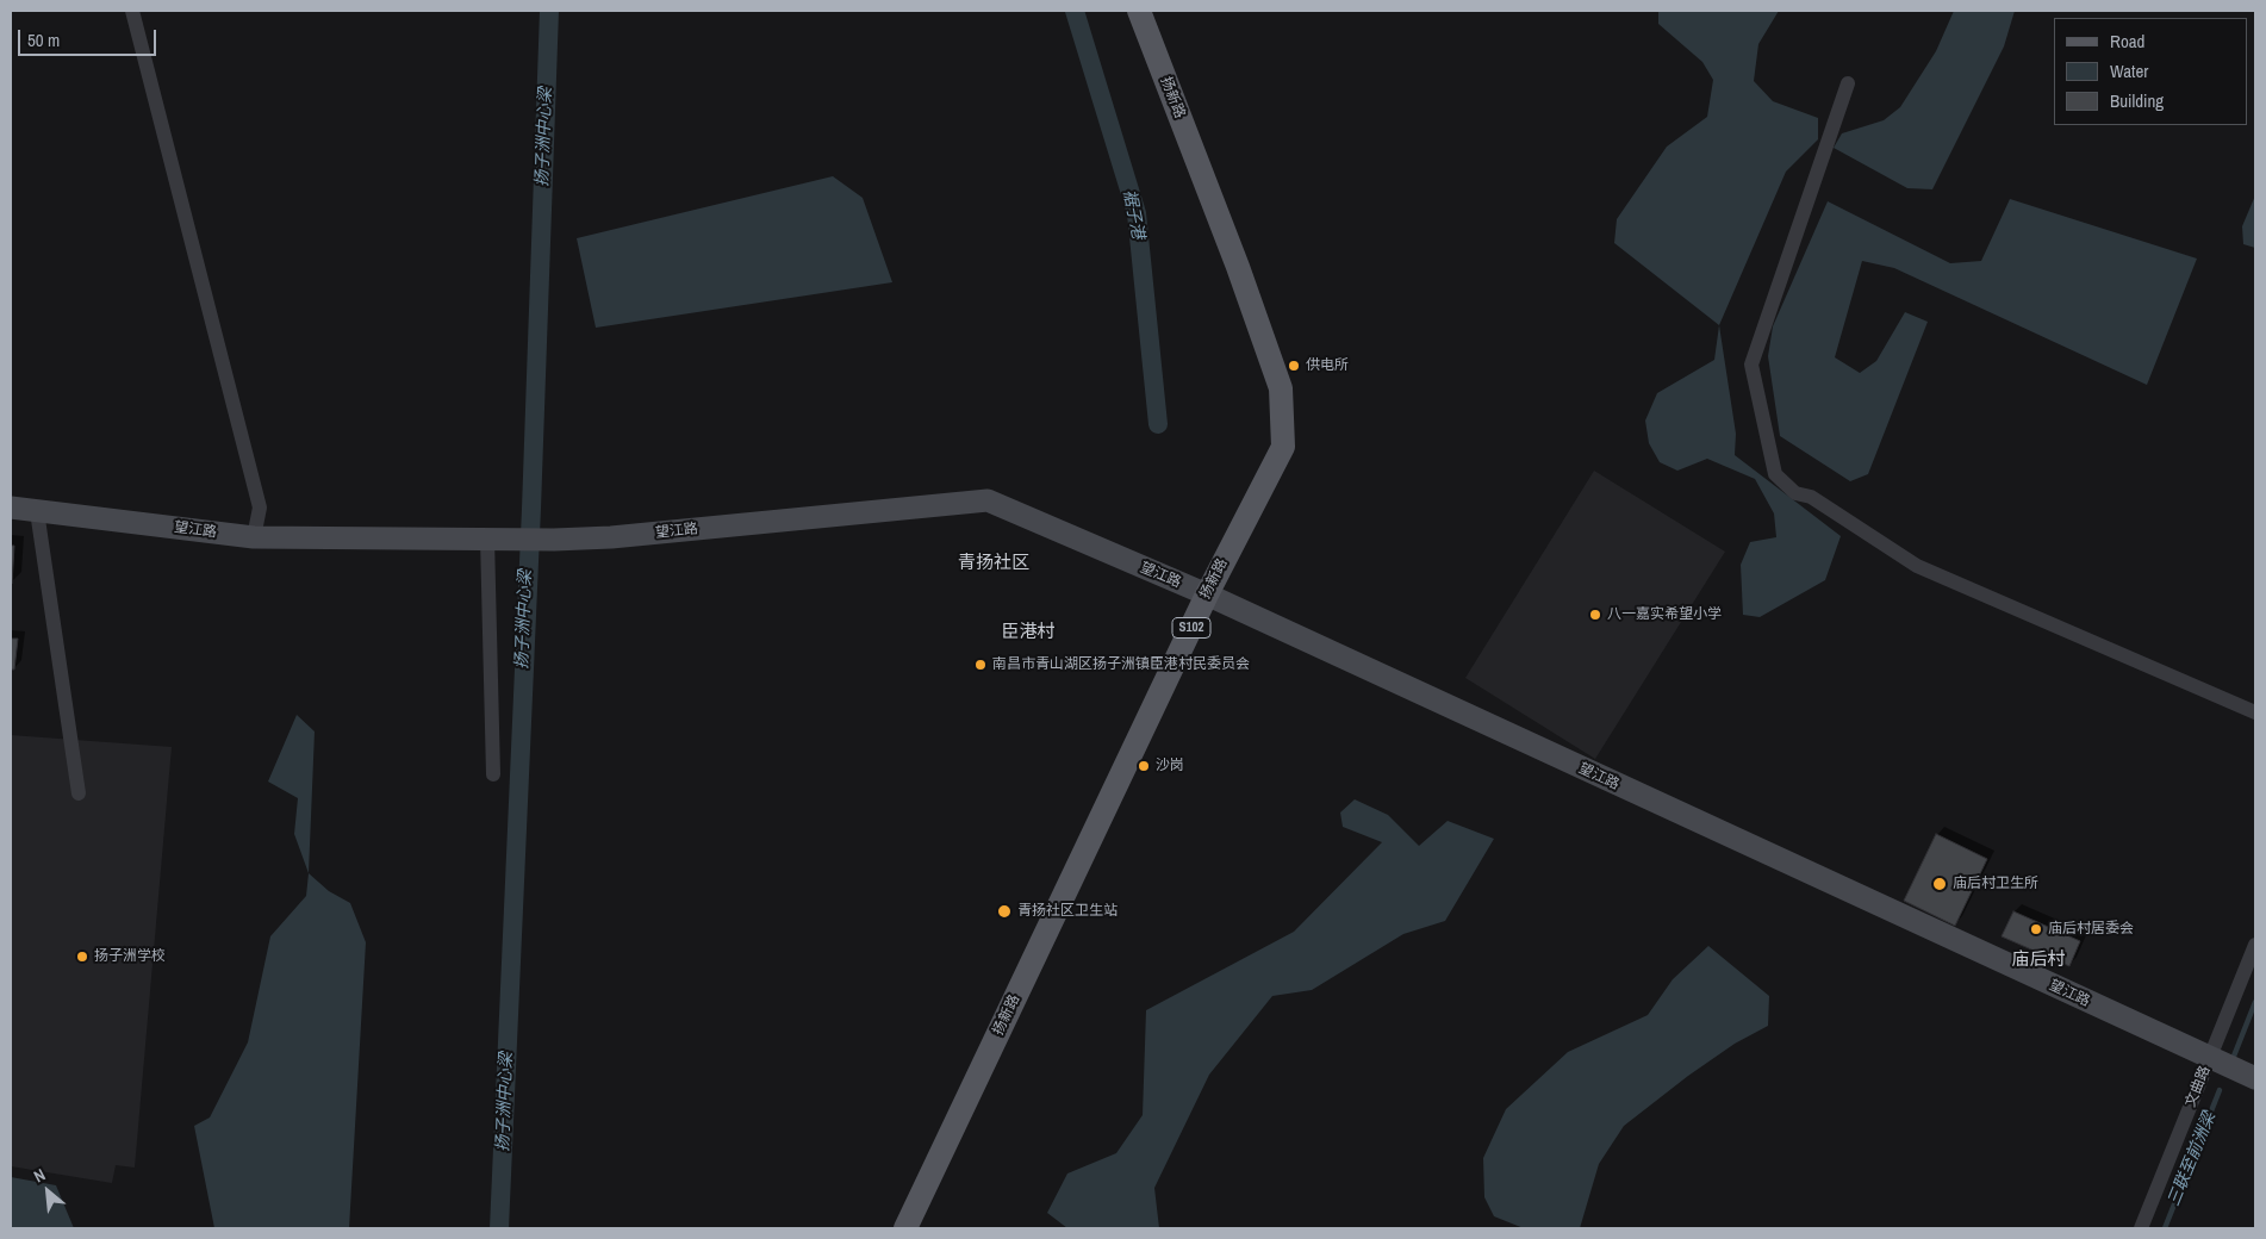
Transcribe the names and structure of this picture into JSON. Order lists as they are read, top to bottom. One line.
{"streets":{"main road":["扬新路","S102"],"street":["望江路","文曲路"]},"crossings":[["扬新路","望江路"],["望江路","文曲路"]],"districts":["青扬社区","臣港村","庙后村"],"water":["扬子洲中心梁","裾子港","三联至前洲梁"],"places":["供电所","八一嘉实希望小学","南昌市青山湖区扬子洲镇臣港村民委员会","沙岗","庙后村卫生所","青扬社区卫生站","庙后村居委会","扬子洲学校"],"legend":["Road","Water","Building"],"scale_bar":"50 m","north":"top left"}
